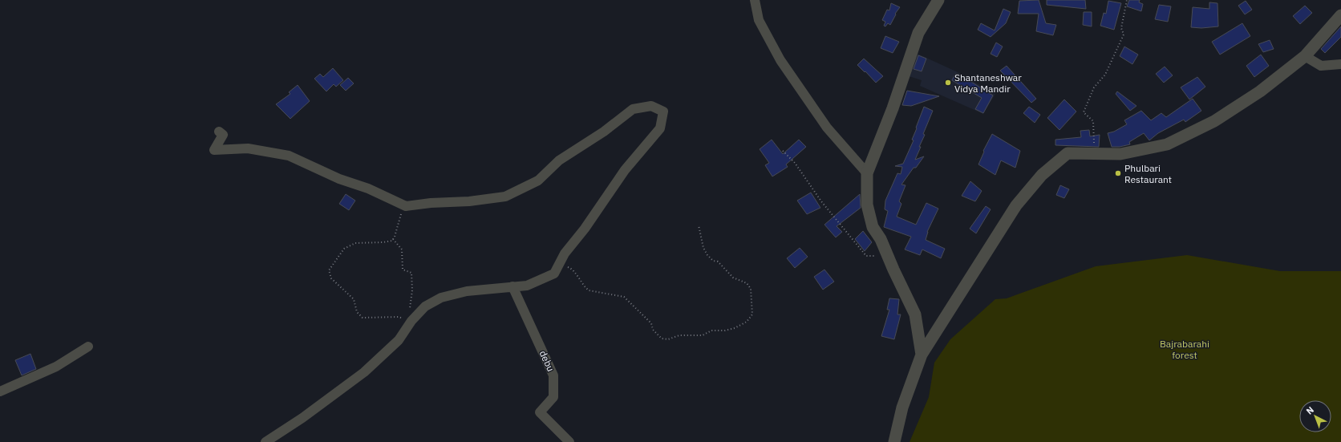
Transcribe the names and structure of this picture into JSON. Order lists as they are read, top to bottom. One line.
{"streets":{"street":["debu"]},"parks":["Bajrabarahi forest"],"places":["Shantaneshwar Vidya Mandir","Phulbari Restaurant"],"north":"top left"}
